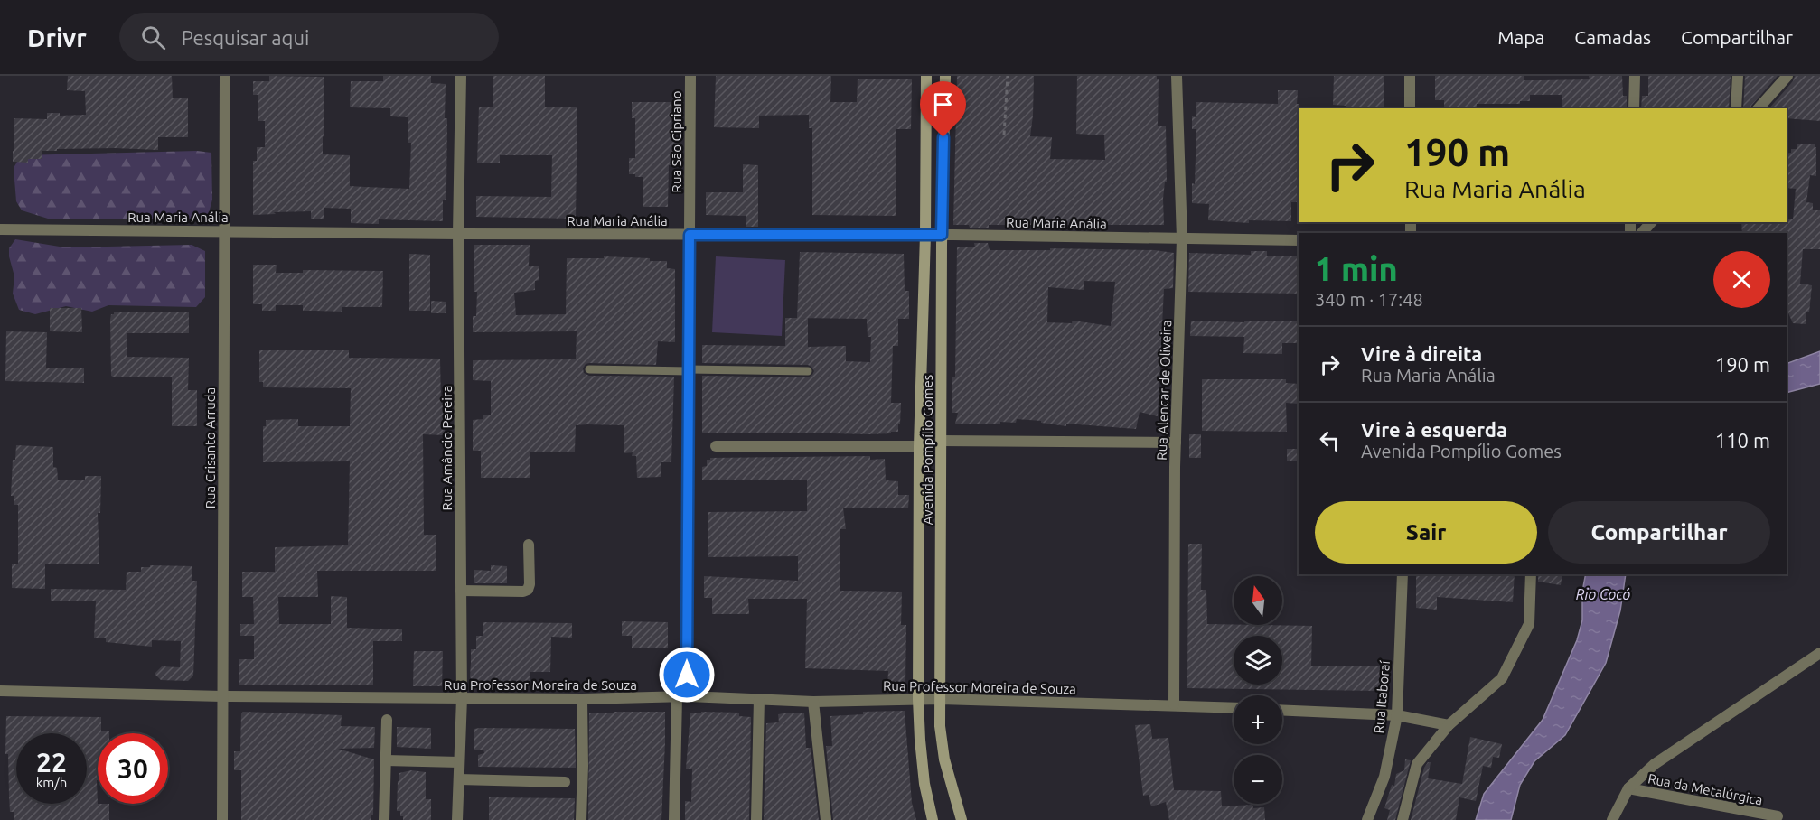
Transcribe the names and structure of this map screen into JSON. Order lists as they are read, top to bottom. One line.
{"streets":{"main road":["Avenida Pompílio Gomes"],"street":["Rua São Cipriano","Rua Maria Anália","Rua Alencar de Oliveira","Rua Crisanto Arruda","Rua Amâncio Pereira","Rua Professor Moreira de Souza","Rua Itaboraí","Rua da Metalúrgica"]},"crossings":[["Rua São Cipriano","Rua Maria Anália"],["Rua São Cipriano","Rua Professor Moreira de Souza"],["Rua Maria Anália","Rua Alencar de Oliveira"],["Rua Maria Anália","Rua Crisanto Arruda"],["Rua Maria Anália","Rua Amâncio Pereira"],["Rua Maria Anália","Avenida Pompílio Gomes"],["Rua Alencar de Oliveira","Rua Professor Moreira de Souza"],["Rua Crisanto Arruda","Rua Professor Moreira de Souza"],["Rua Amâncio Pereira","Rua Professor Moreira de Souza"],["Avenida Pompílio Gomes","Rua Professor Moreira de Souza"]],"water":["Rio Cocó"],"north":"top","page":{"header":"Drivr","search":"Pesquisar aqui","nav":["Mapa","Camadas","Compartilhar"],"turn":["190 m","Rua Maria Anália"],"heading":["1 min","340 m · 17:48"],"list":[{"name":"Vire à direita","note":"Rua Maria Anália","value":"190 m"},{"name":"Vire à esquerda","note":"Avenida Pompílio Gomes","value":"110 m"}],"buttons":["Sair","Compartilhar"],"map_buttons":["+","−"],"speed":"22 km/h","limit":"30"}}
